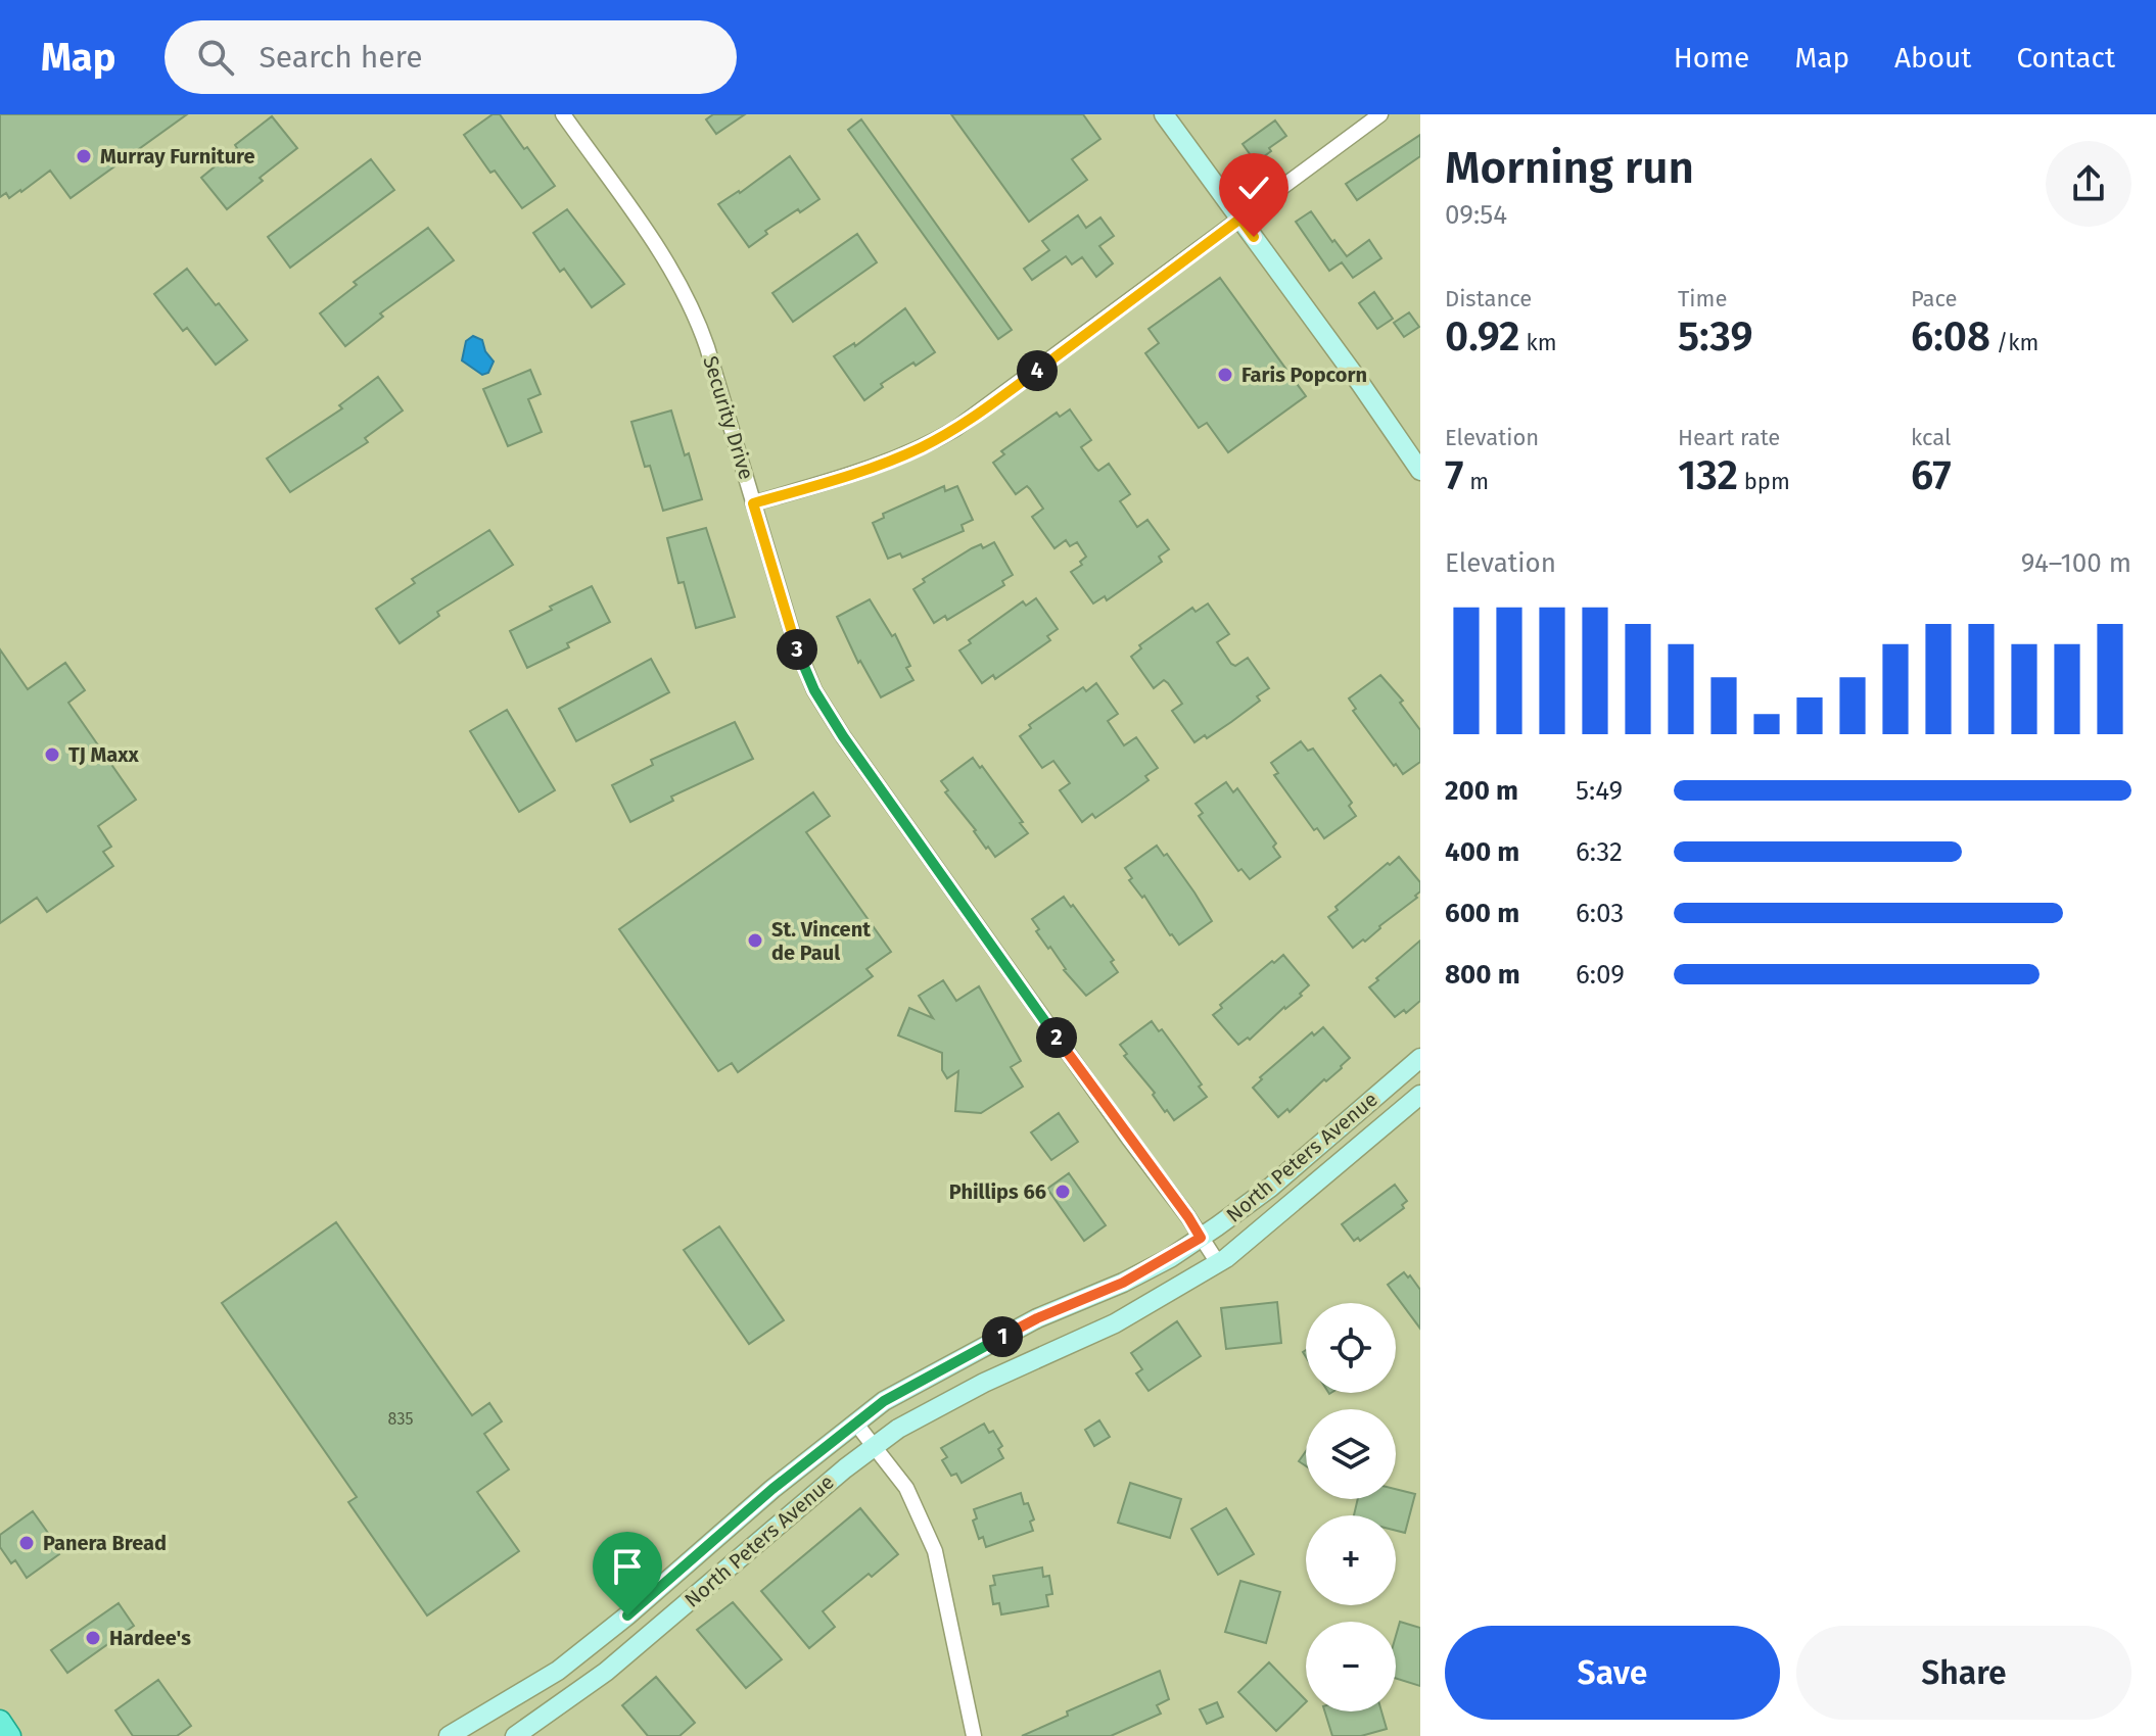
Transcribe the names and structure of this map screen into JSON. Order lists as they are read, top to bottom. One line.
{"streets":{"main road":["North Peters Avenue"],"street":["Security Drive"]},"crossings":[["Security Drive","North Peters Avenue"]],"places":["Murray Furniture","Faris Popcorn","TJ Maxx","St. Vincent de Paul","Phillips 66","Panera Bread","Hardee's"],"house_numbers":["835"],"page":{"header":"Map","search":"Search here","nav":["Home","Map","About","Contact"],"heading":["Morning run","09:54"],"stats":[["Distance","0.92 km"],["Time","5:39"],["Pace","6:08 /km"],["Elevation","7 m"],["Heart rate","132 bpm"],["kcal","67"]],"pins":["4","3","2","1"],"chart":["Elevation","94–100 m"],"list":[{"name":"200 m","note":"5:49"},{"name":"400 m","note":"6:32"},{"name":"600 m","note":"6:03"},{"name":"800 m","note":"6:09"}],"map_buttons":["+","−"],"buttons":["Save","Share"]}}
